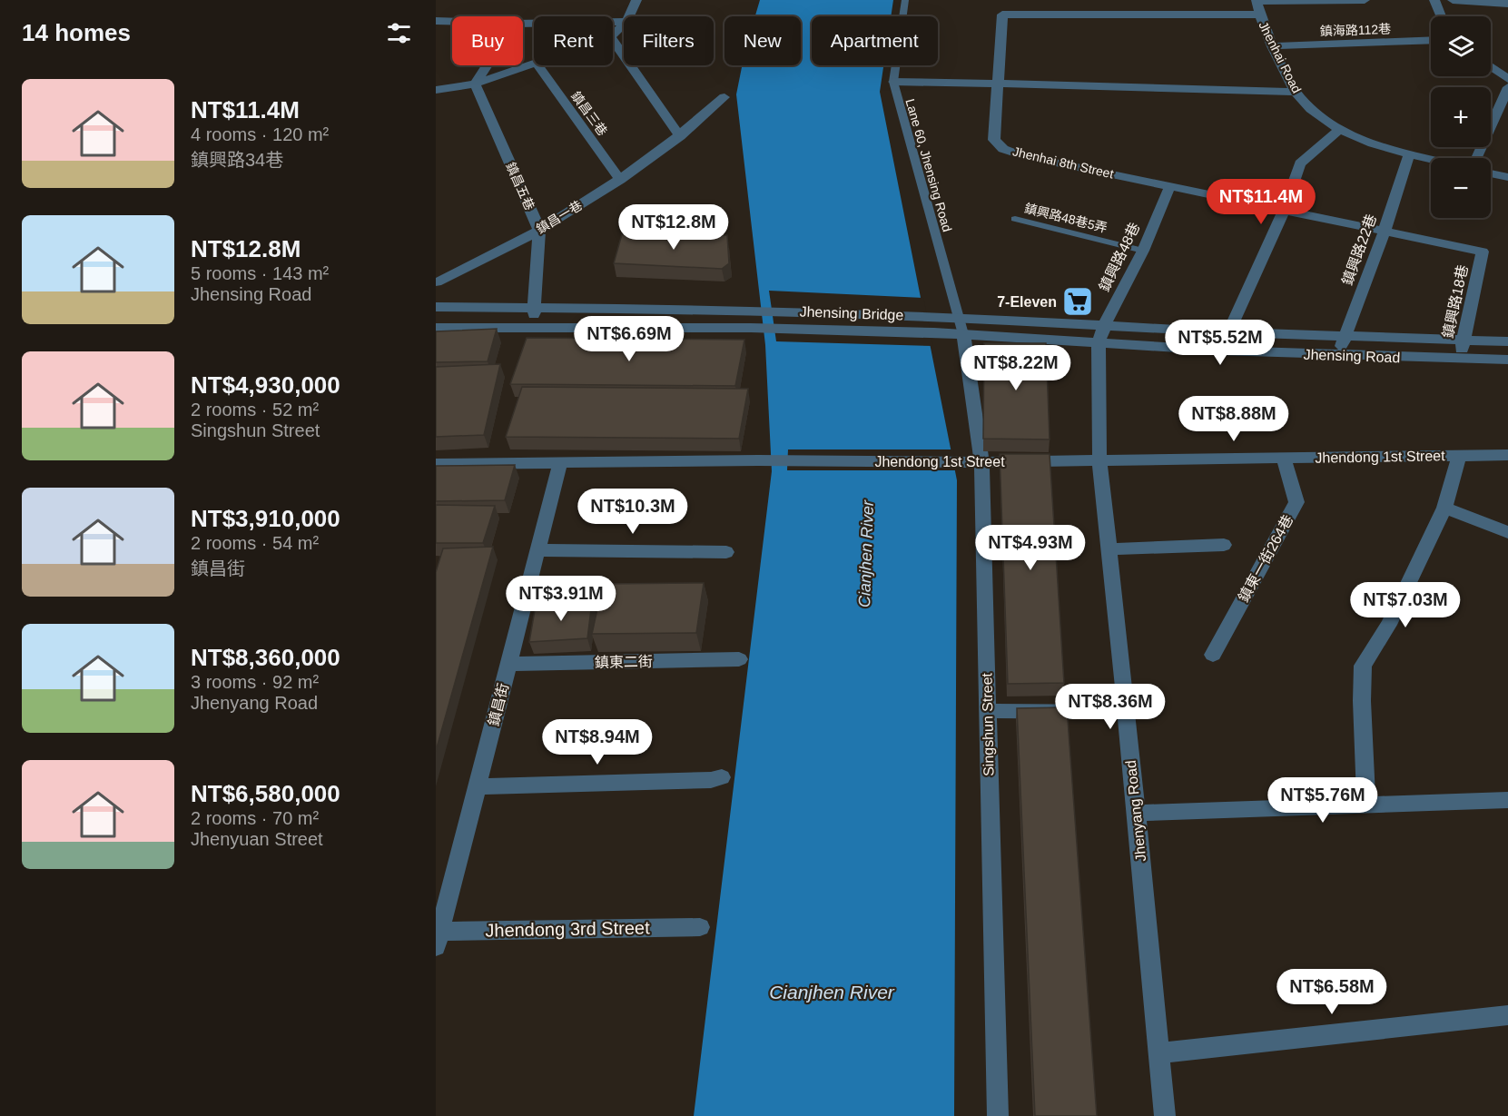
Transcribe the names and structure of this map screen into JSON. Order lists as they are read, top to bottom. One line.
{"streets":{"street":["鎮海路112巷","Jhenhai Road","鎮昌三巷","Jhenhai 8th Street","鎮昌五巷","鎮昌一巷","鎮興路22巷","鎮興路48巷","鎮興路18巷","Jhensing Bridge","Jhensing Road","Jhendong 1st Street","鎮東一街264巷","鎮東二街","鎮昌街","Singshun Street","Jhenyang Road","Jhendong 3rd Street"],"lane":["Lane 60, Jhensing Road","鎮興路48巷5弄"]},"crossings":[["鎮海路112巷","Jhenhai Road"],["Jhenhai Road","鎮興路22巷"],["鎮昌三巷","鎮昌一巷"],["Jhenhai 8th Street","鎮興路22巷"],["Jhenhai 8th Street","鎮興路48巷"],["Jhenhai 8th Street","鎮興路18巷"],["Lane 60, Jhensing Road","Jhensing Road"],["Lane 60, Jhensing Road","Singshun Street"],["鎮昌五巷","鎮昌一巷"],["鎮昌五巷","Jhensing Bridge"],["鎮興路48巷5弄","鎮興路48巷"],["鎮興路22巷","Jhensing Road"],["鎮興路48巷","Jhensing Road"],["鎮興路48巷","Jhenyang Road"],["鎮興路18巷","Jhensing Road"],["Jhensing Bridge","Jhensing Road"],["Jhensing Road","Singshun Street"],["Jhensing Road","Jhenyang Road"],["Jhendong 1st Street","鎮東一街264巷"],["Jhendong 1st Street","鎮昌街"],["Jhendong 1st Street","Singshun Street"],["Jhendong 1st Street","Jhenyang Road"],["鎮東二街","鎮昌街"],["鎮昌街","Jhendong 3rd Street"]],"water":["Cianjhen River"],"places":{"supermarket":["7-Eleven"]},"page":{"heading":"14 homes","map_buttons":["+","−"],"chip":["Buy","Rent","Filters","New","Apartment"],"list":[{"name":"NT$11.4M","note":"4 rooms · 120 m² · 鎮興路34巷"},{"name":"NT$12.8M","note":"5 rooms · 143 m² · Jhensing Road"},{"name":"NT$4,930,000","note":"2 rooms · 52 m² · Singshun Street"},{"name":"NT$3,910,000","note":"2 rooms · 54 m² · 鎮昌街"},{"name":"NT$8,360,000","note":"3 rooms · 92 m² · Jhenyang Road"},{"name":"NT$6,580,000","note":"2 rooms · 70 m² · Jhenyuan Street"}],"price":["NT$11.4M","NT$12.8M","NT$6.69M","NT$5.52M","NT$8.22M","NT$8.88M","NT$10.3M","NT$4.93M","NT$3.91M","NT$7.03M","NT$8.36M","NT$8.94M","NT$5.76M","NT$6.58M"]}}
